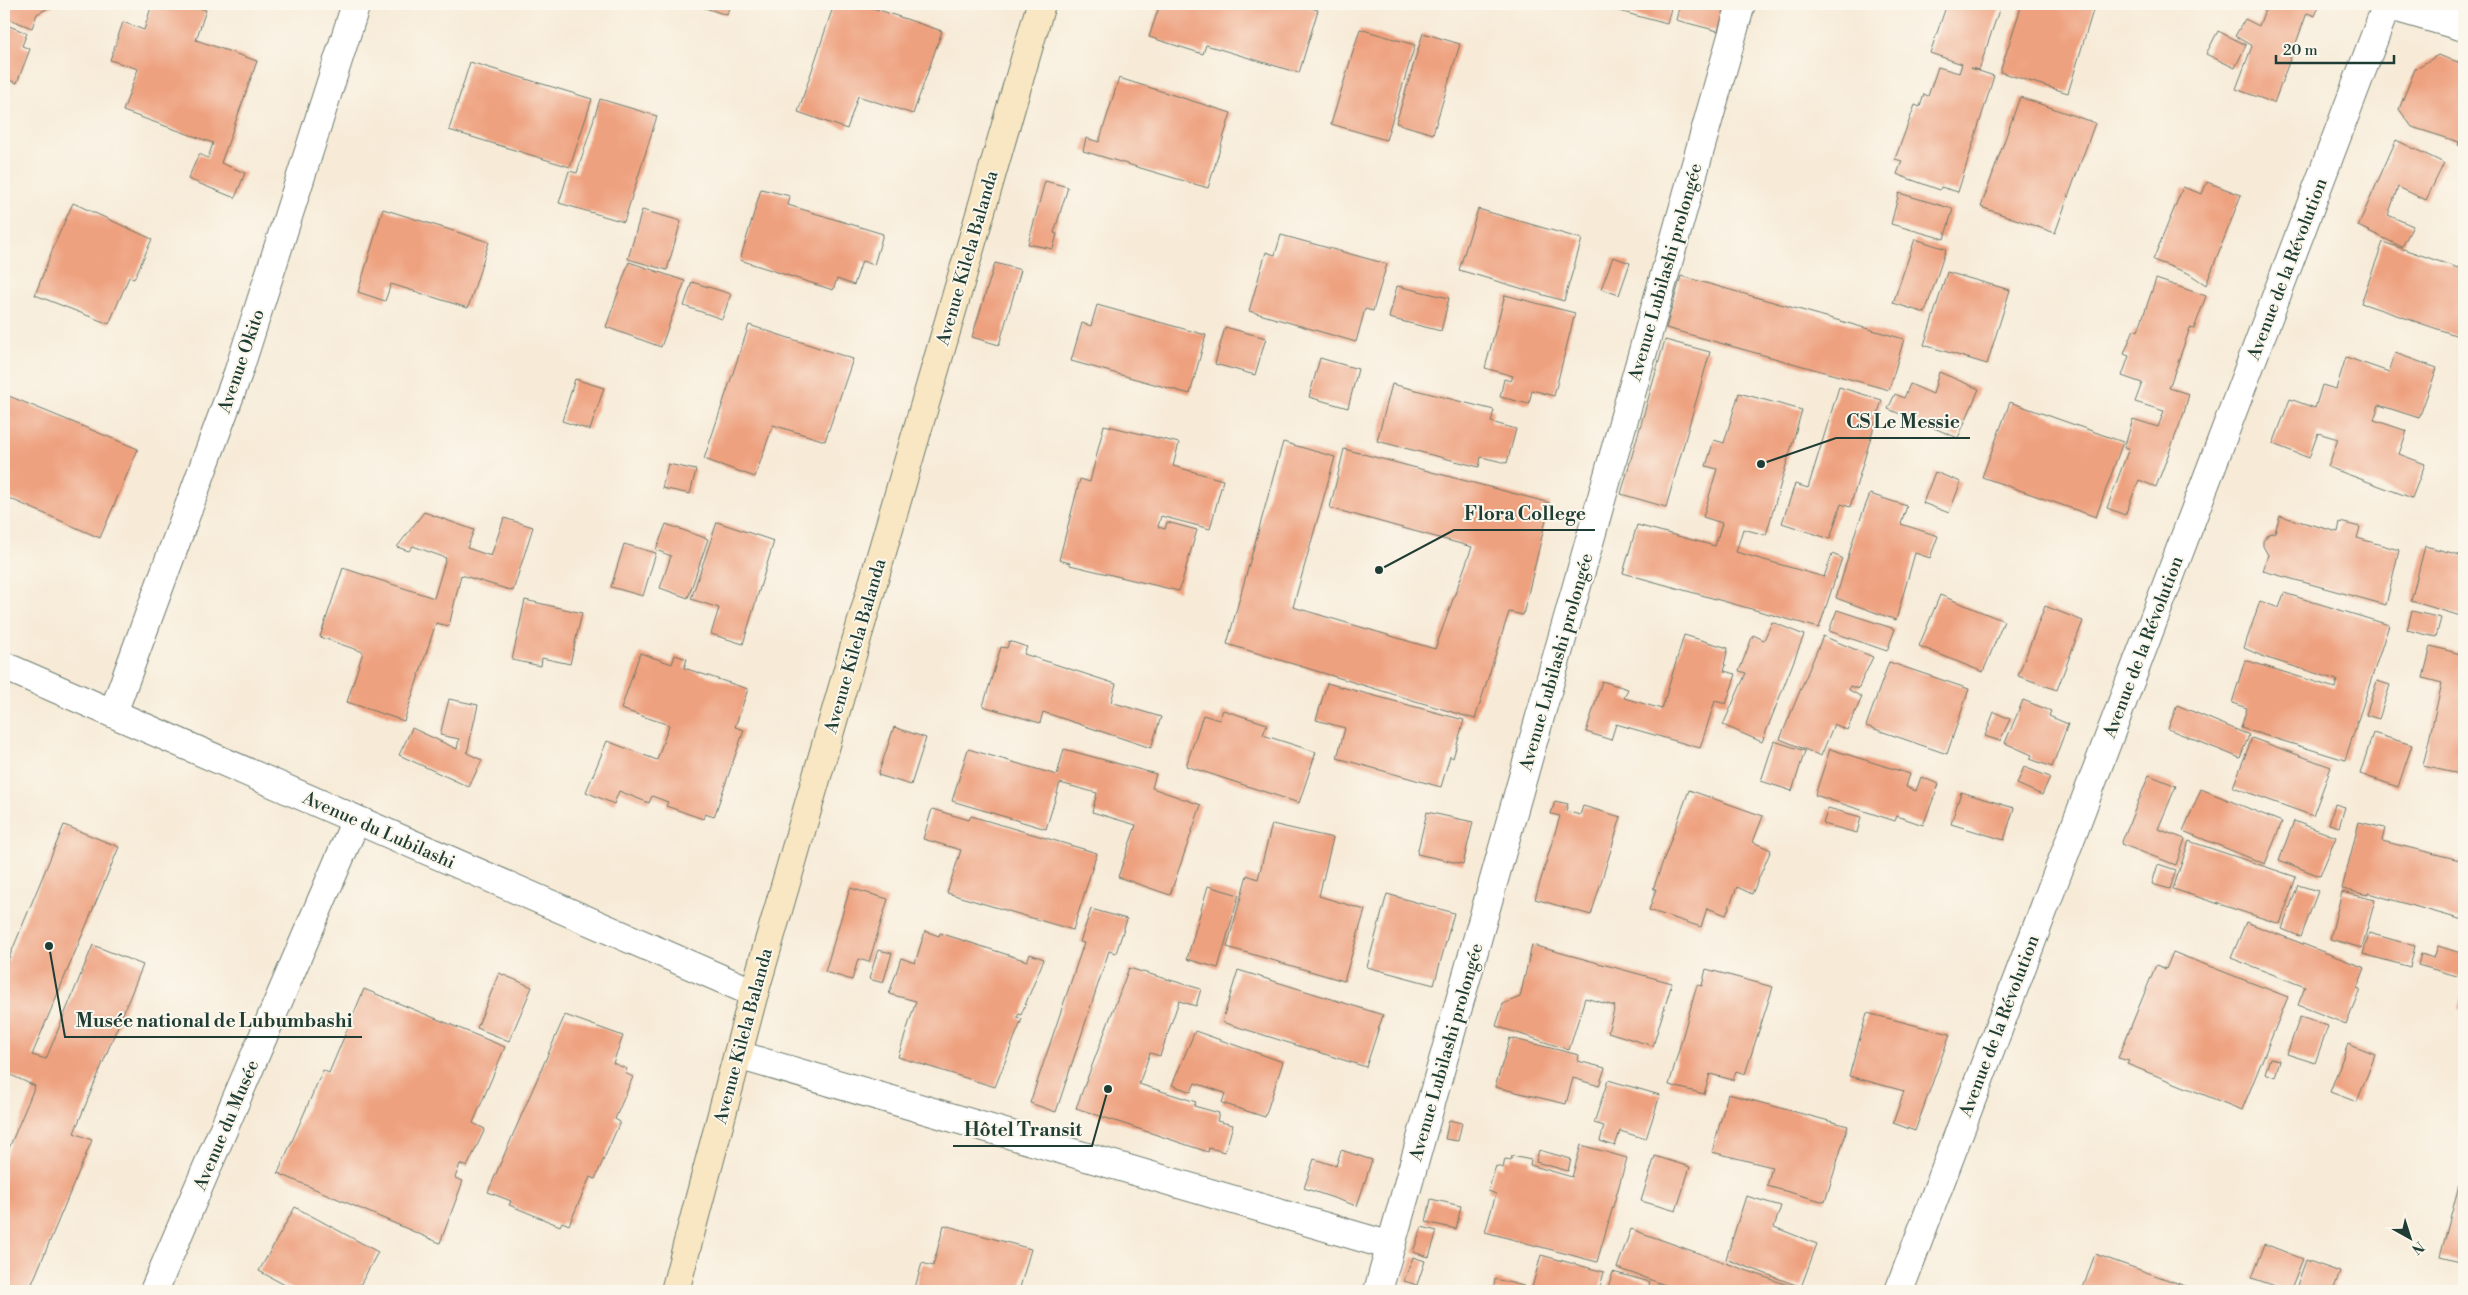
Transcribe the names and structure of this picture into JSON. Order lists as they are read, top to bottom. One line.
{"streets":{"main road":["Avenue Kilela Balanda"],"street":["Avenue de la Révolution","Avenue Lubilashi prolongée","Avenue Okito","Avenue du Lubilashi","Avenue du Musée"]},"crossings":[["Avenue Kilela Balanda","Avenue du Lubilashi"],["Avenue Okito","Avenue du Lubilashi"],["Avenue du Lubilashi","Avenue du Musée"]],"places":["CS Le Messie","Flora College","Musée national de Lubumbashi","Hôtel Transit"],"scale_bar":"20 m","north":"bottom right"}
